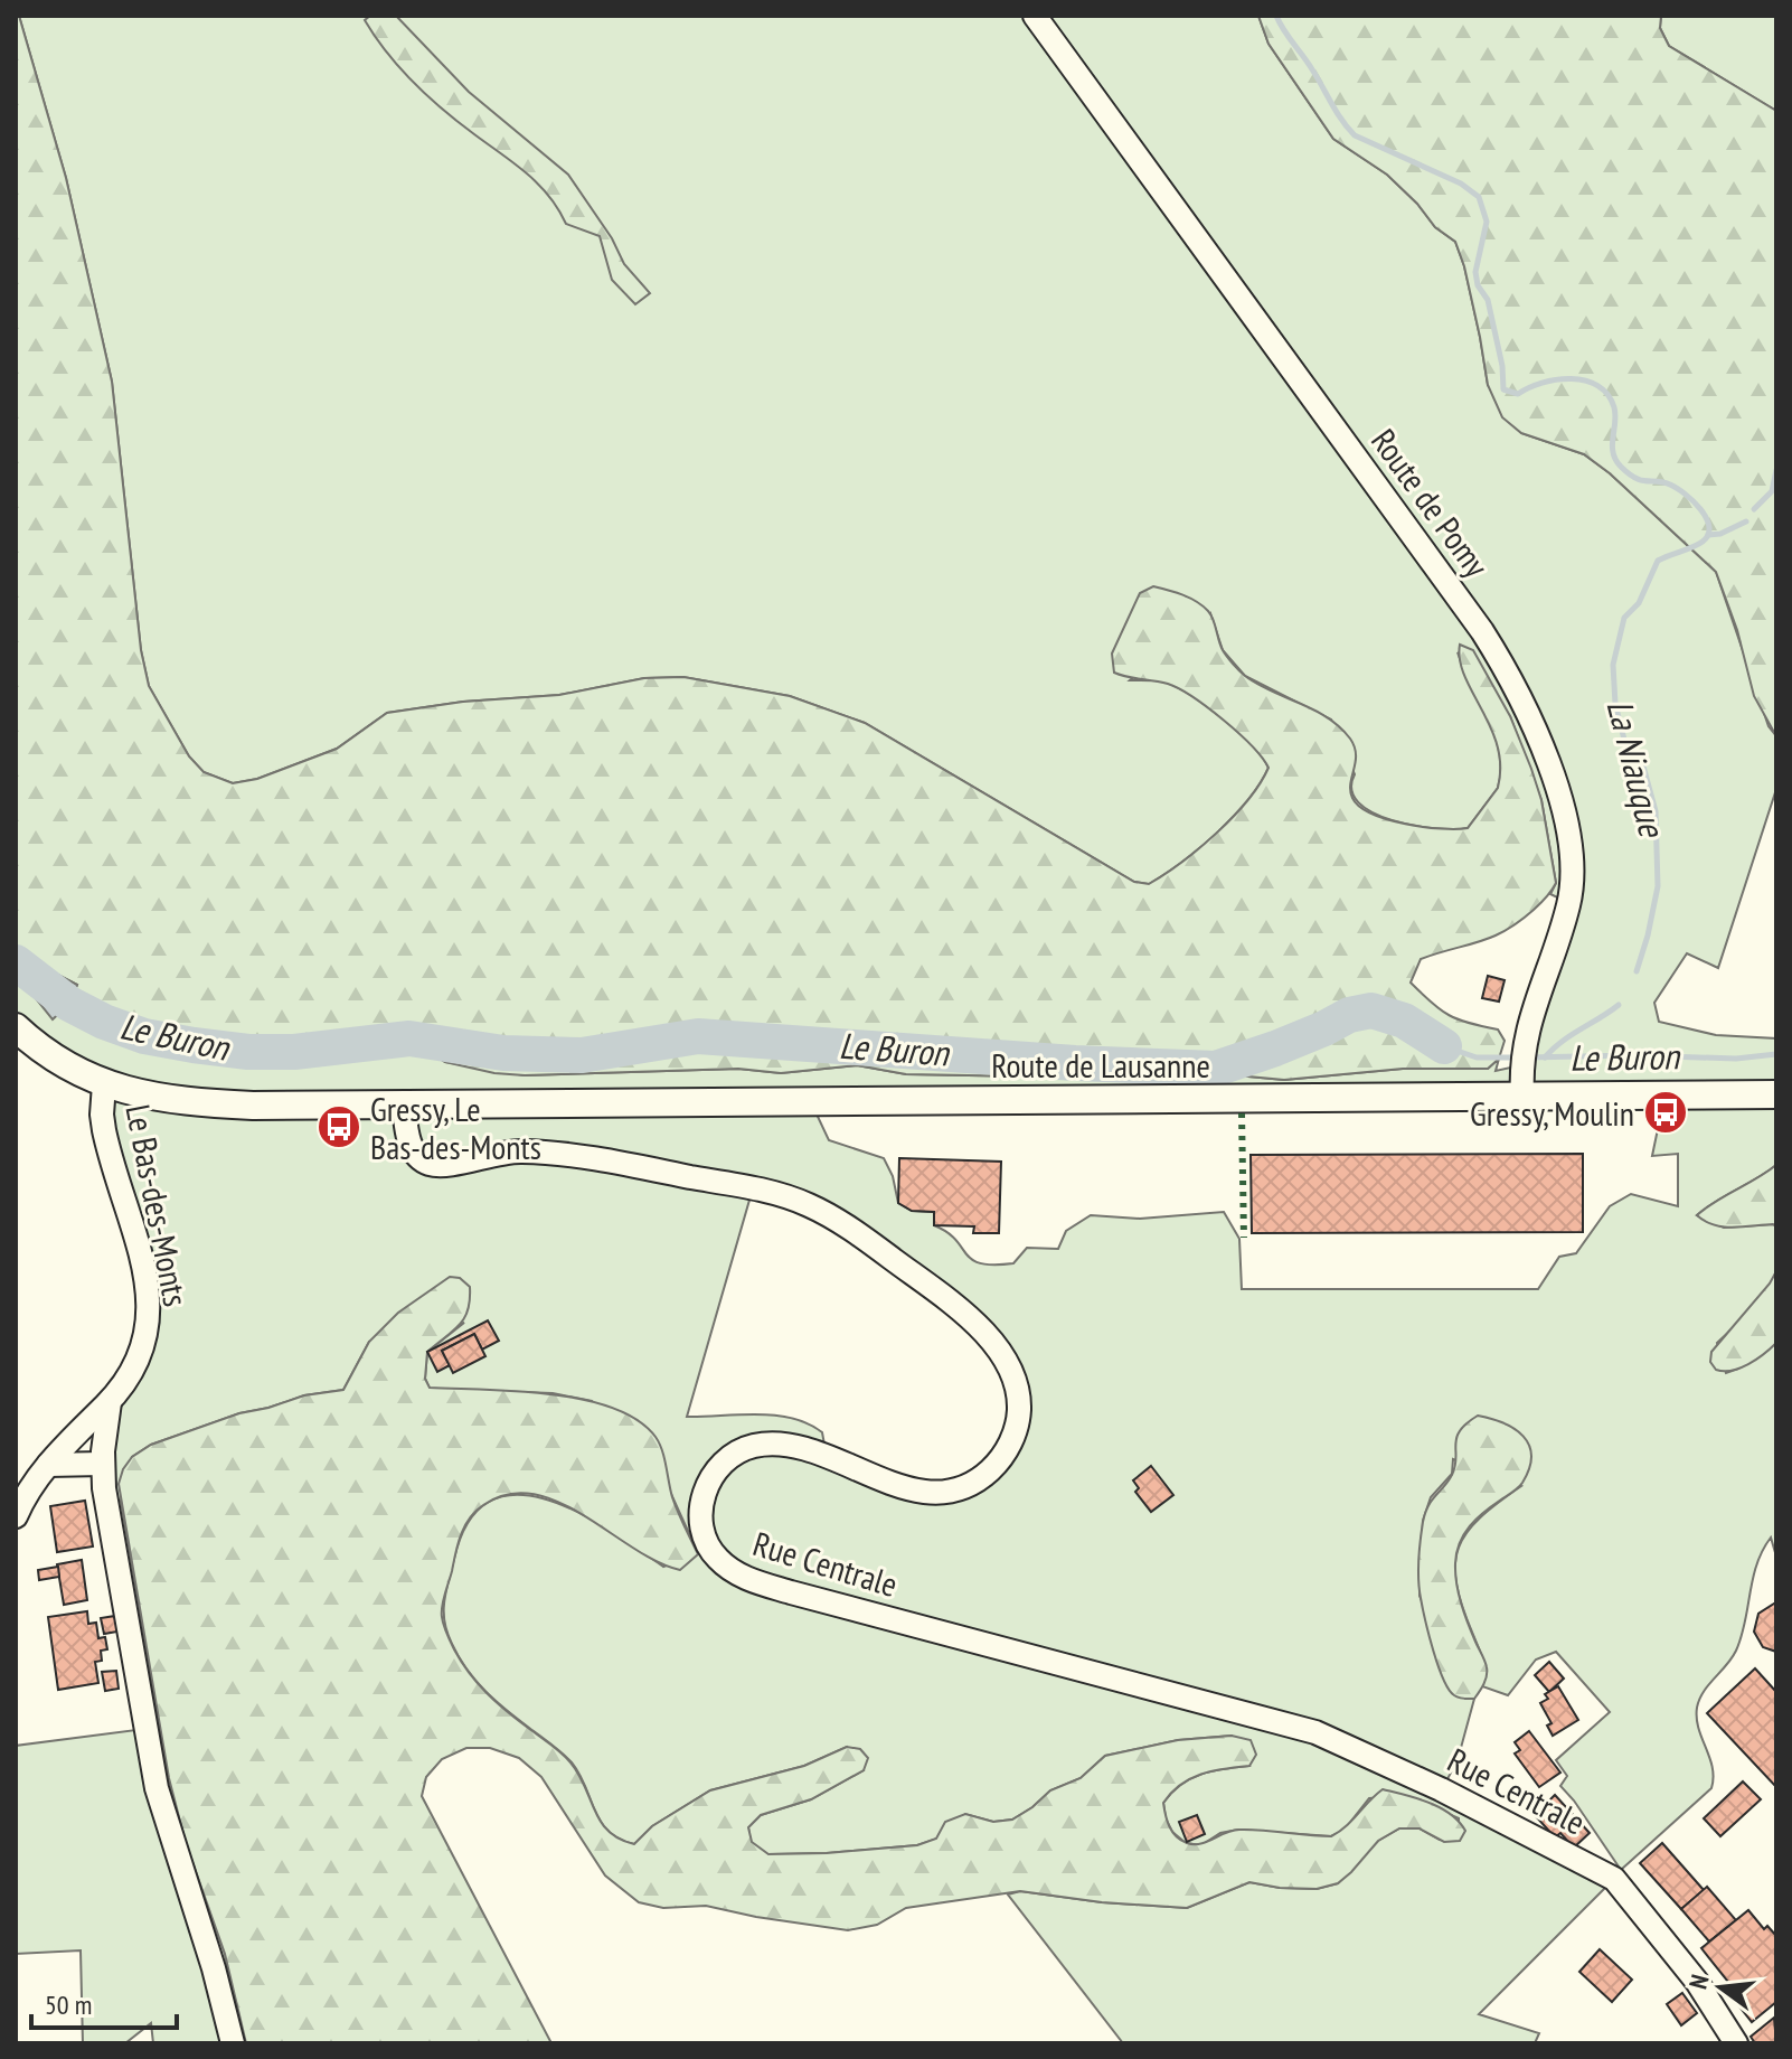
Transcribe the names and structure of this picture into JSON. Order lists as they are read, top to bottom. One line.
{"streets":{"main road":["Route de Lausanne"],"street":["Route de Pomy","Le Bas-des-Monts","Rue Centrale"]},"crossings":[["Route de Pomy","Route de Lausanne"],["Route de Lausanne","Le Bas-des-Monts"],["Route de Lausanne","Rue Centrale"]],"water":["La Niauque","Le Buron"],"places":{"bus stop":["Gressy, Moulin","Gressy, Le Bas-des-Monts"]},"scale_bar":"50 m","north":"left"}
